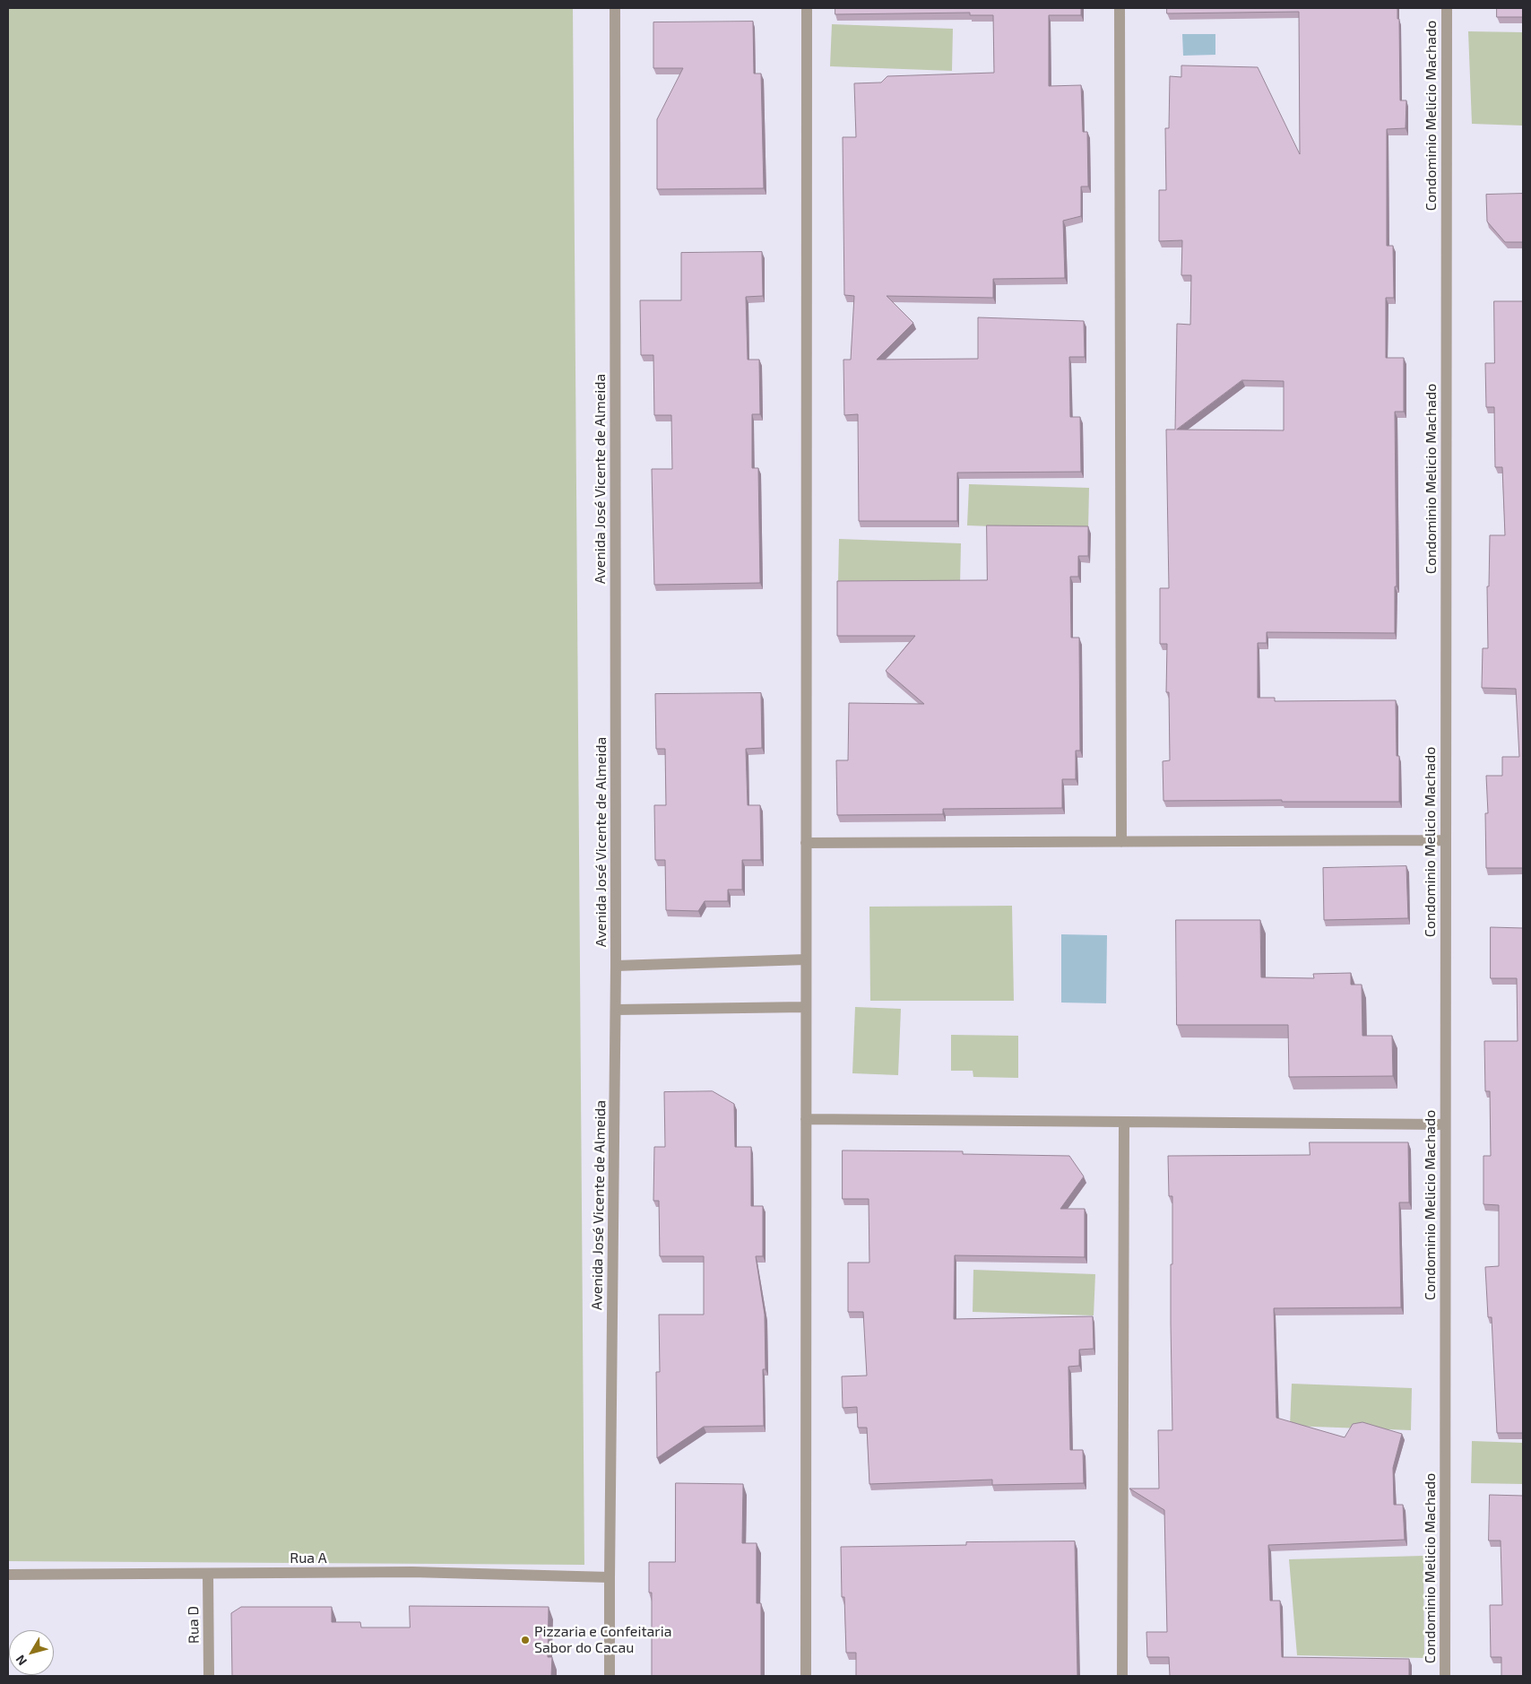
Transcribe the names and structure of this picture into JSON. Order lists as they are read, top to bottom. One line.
{"streets":{"street":["Condominio Melicio Machado","Avenida José Vicente de Almeida","Rua A","Rua D"]},"crossings":[["Avenida José Vicente de Almeida","Rua A"],["Rua A","Rua D"]],"places":["Pizzaria e Confeitaria Sabor do Cacau"],"north":"bottom left"}
